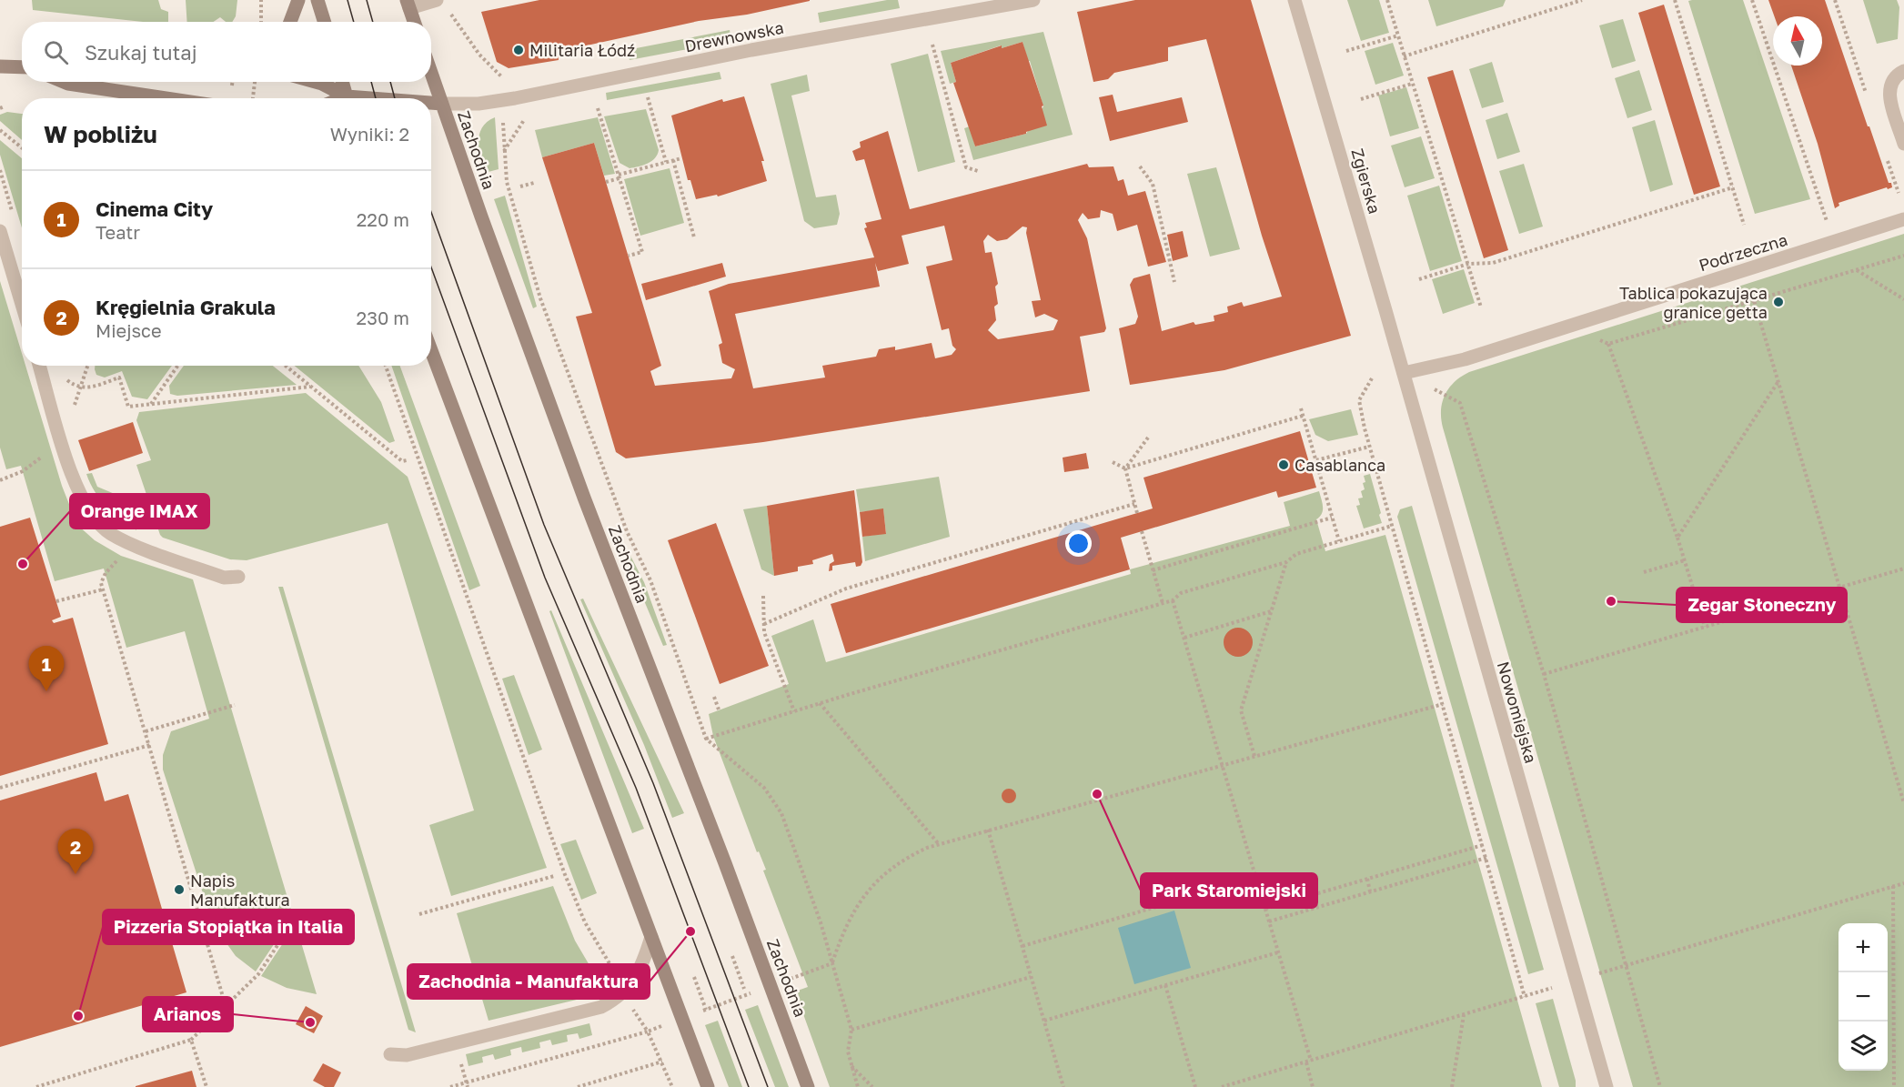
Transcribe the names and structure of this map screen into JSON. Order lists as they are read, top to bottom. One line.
{"streets":{"main road":["Zachodnia"],"street":["Drewnowska","Zgierska","Podrzeczna","Nowomiejska"]},"crossings":[["Drewnowska","Zachodnia"],["Zgierska","Podrzeczna"],["Zgierska","Nowomiejska"],["Podrzeczna","Nowomiejska"]],"places":["Militaria Łódź","Tablica pokazująca granice getta","Casablanca","Orange IMAX","Zegar Słoneczny","Park Staromiejski","Napis Manufaktura","Zachodnia - Manufaktura","Pizzeria Stopiątka in Italia","Arianos"],"north":"top","page":{"search":"Szukaj tutaj","heading":["W pobliżu","Wyniki: 2"],"list":[{"mark":"1","name":"Cinema City","note":"Teatr","value":"220 m"},{"mark":"2","name":"Kręgielnia Grakula","note":"Miejsce","value":"230 m"}],"pins":["1","2"],"map_buttons":["+","−"]}}
